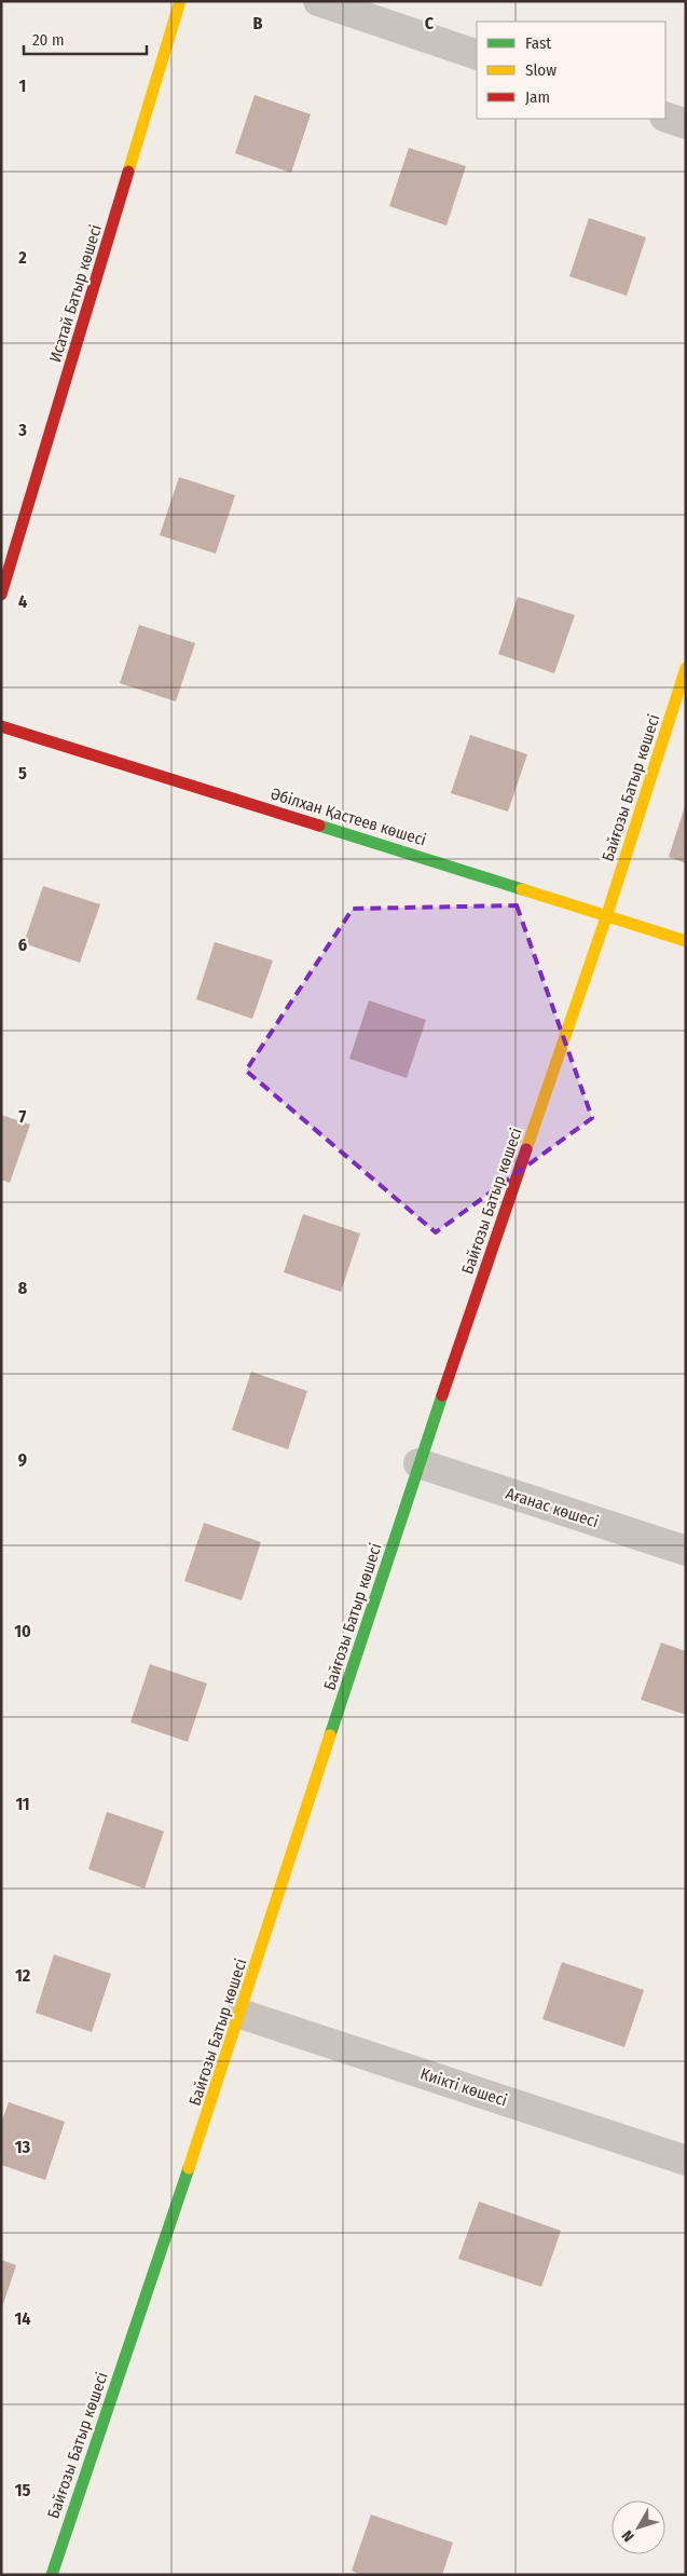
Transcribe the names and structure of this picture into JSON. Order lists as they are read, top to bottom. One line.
{"streets":{"street":["Исатай Батыр көшесі","Байғозы Батыр көшесі","Әбілхан Қастеев көшесі","Ағанас көшесі","Киікті көшесі"]},"crossings":[["Байғозы Батыр көшесі","Әбілхан Қастеев көшесі"],["Байғозы Батыр көшесі","Ағанас көшесі"],["Байғозы Батыр көшесі","Киікті көшесі"]],"legend":["Fast","Slow","Jam"],"scale_bar":"20 m","north":"bottom left","grid":{"columns":["B","C"],"rows":["1","2","3","4","5","6","7","8","9","10","11","12","13","14","15"]}}
